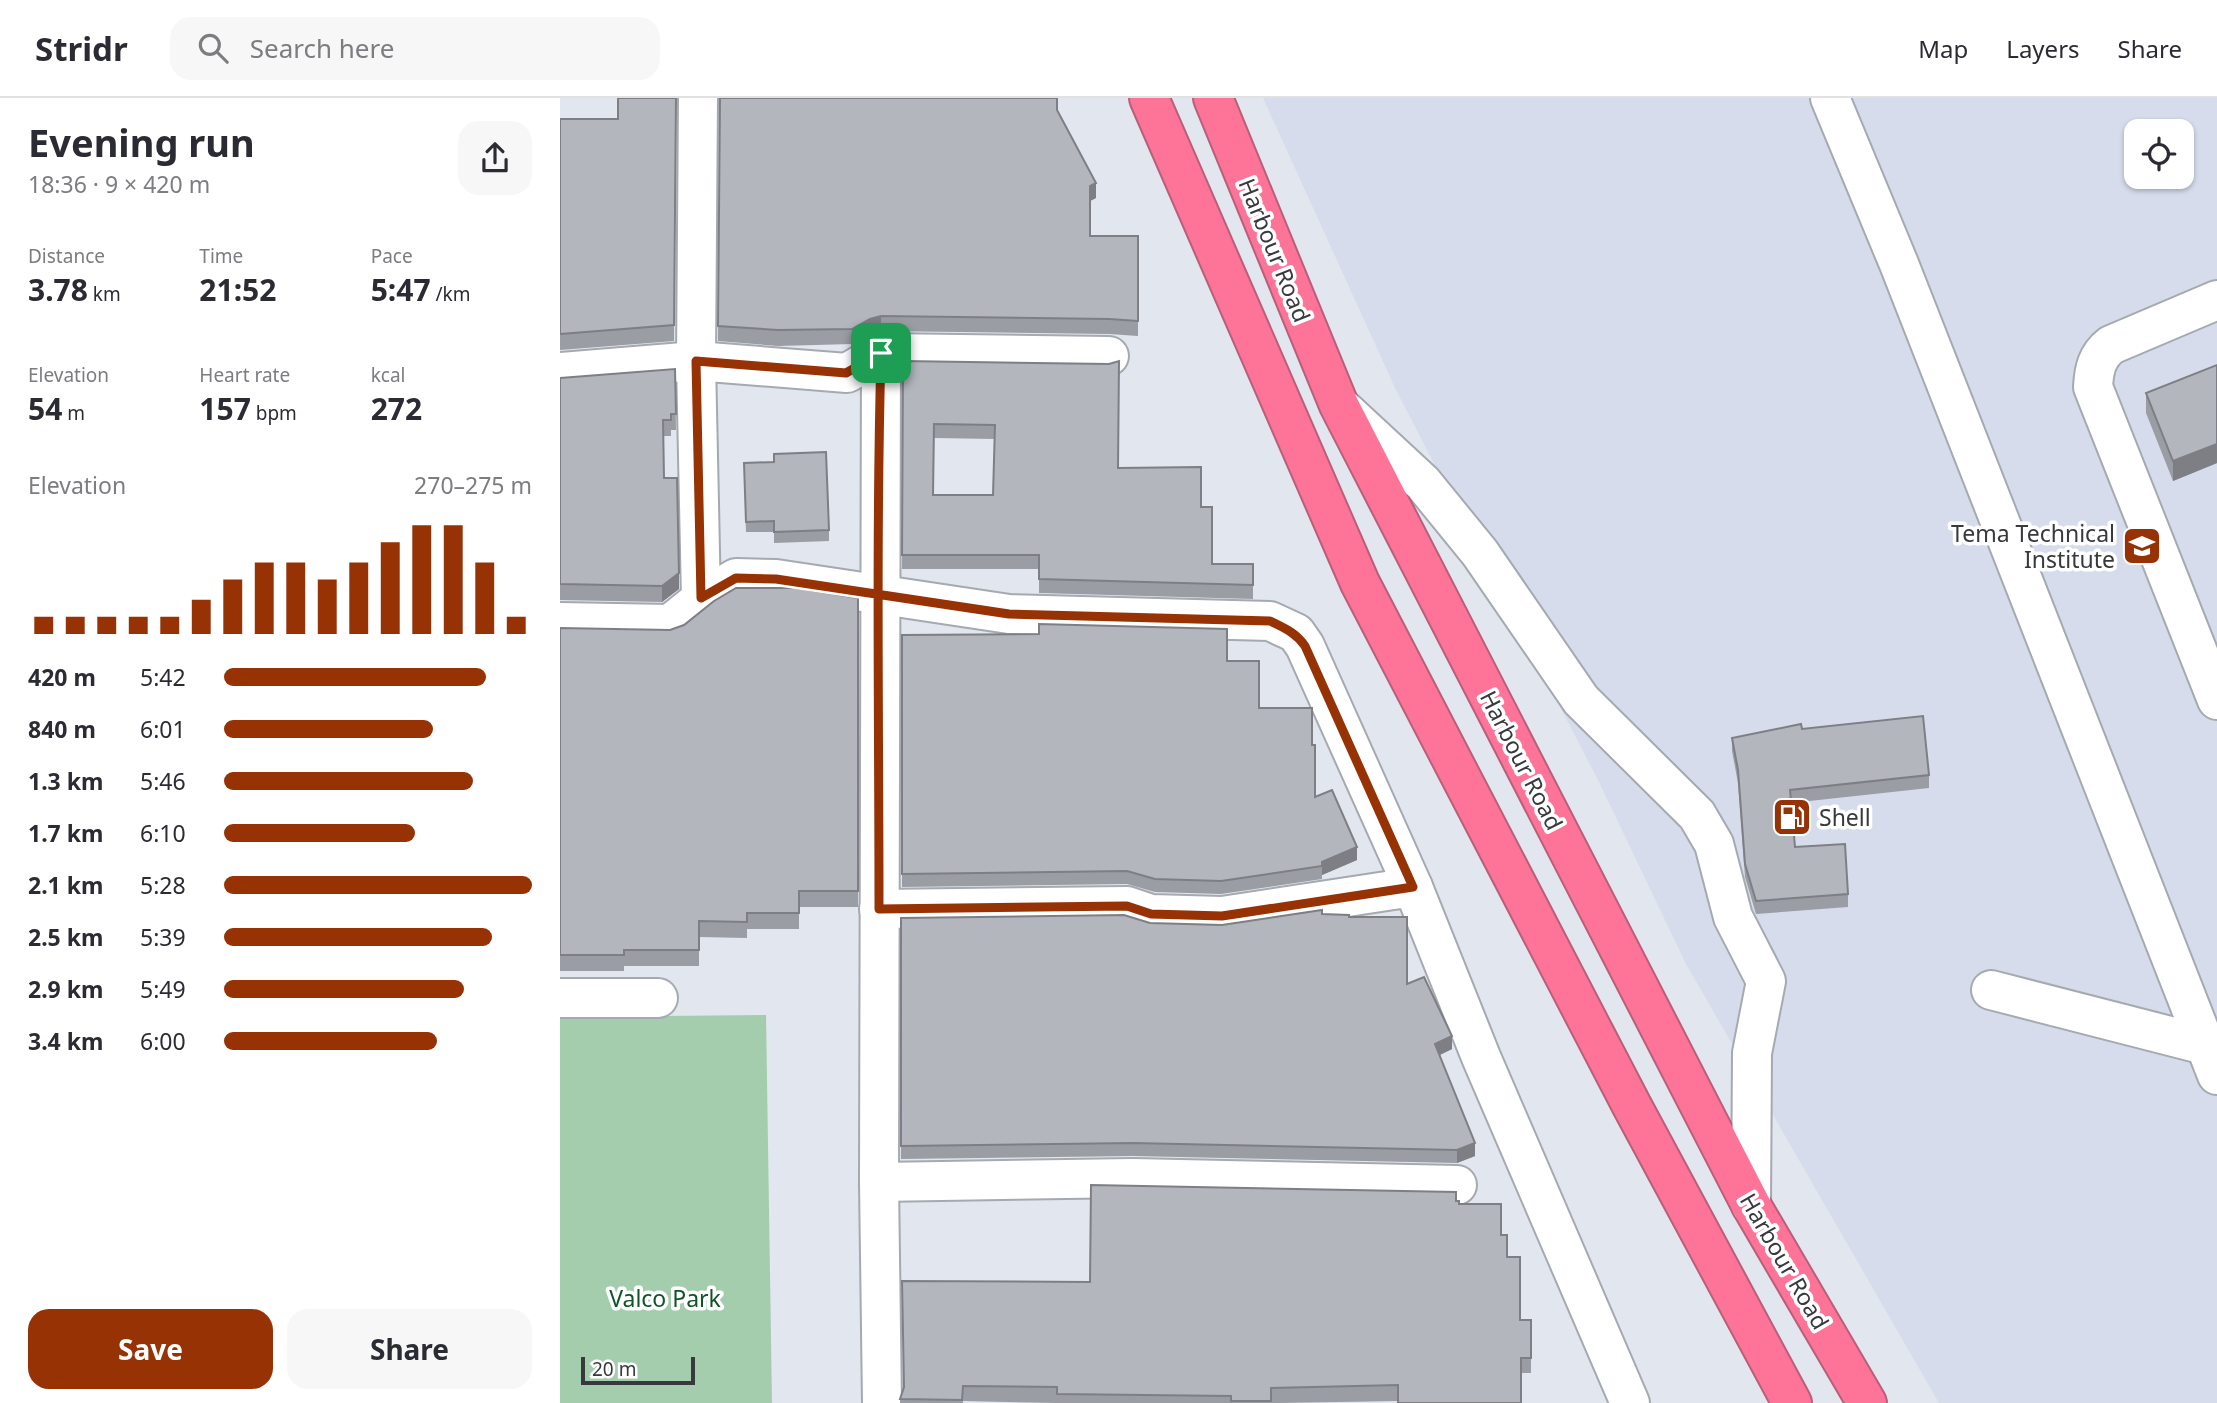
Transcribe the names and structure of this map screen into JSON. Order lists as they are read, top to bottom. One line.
{"streets":{"highway":["Harbour Road"]},"parks":["Valco Park"],"places":{"school or university":["Tema Technical Institute"],"fuel station":["Shell"]},"scale_bar":"20 m","page":{"header":"Stridr","search":"Search here","nav":["Map","Layers","Share"],"heading":["Evening run","18:36 · 9 × 420 m"],"stats":[["Distance","3.78 km"],["Time","21:52"],["Pace","5:47 /km"],["Elevation","54 m"],["Heart rate","157 bpm"],["kcal","272"]],"chart":["Elevation","270–275 m"],"list":[{"name":"420 m","note":"5:42"},{"name":"840 m","note":"6:01"},{"name":"1.3 km","note":"5:46"},{"name":"1.7 km","note":"6:10"},{"name":"2.1 km","note":"5:28"},{"name":"2.5 km","note":"5:39"},{"name":"2.9 km","note":"5:49"},{"name":"3.4 km","note":"6:00"}],"buttons":["Save","Share"],"scale":"20 m"}}
